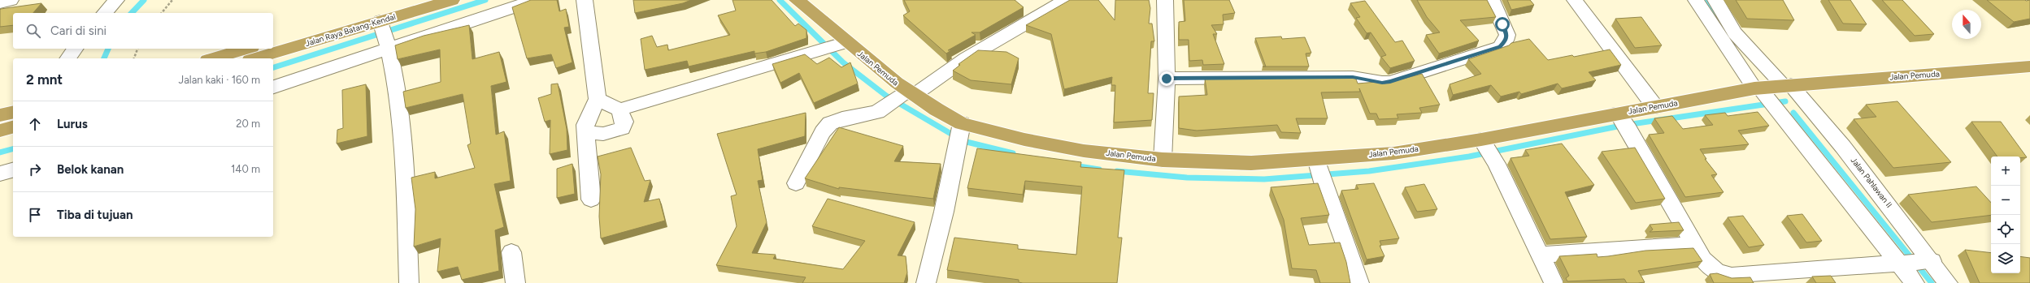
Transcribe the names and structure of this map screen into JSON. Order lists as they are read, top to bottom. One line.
{"streets":{"highway":["Jalan Raya Batang-Kendal","Jalan Pemuda"],"street":["Jalan Pahlawan II"]},"crossings":[["Jalan Pemuda","Jalan Pahlawan II"]],"north":"top","page":{"search":"Cari di sini","heading":["2 mnt","Jalan kaki · 160 m"],"list":[["Lurus","20 m"],["Belok kanan","140 m"],"Tiba di tujuan"],"map_buttons":["+","−"]}}
